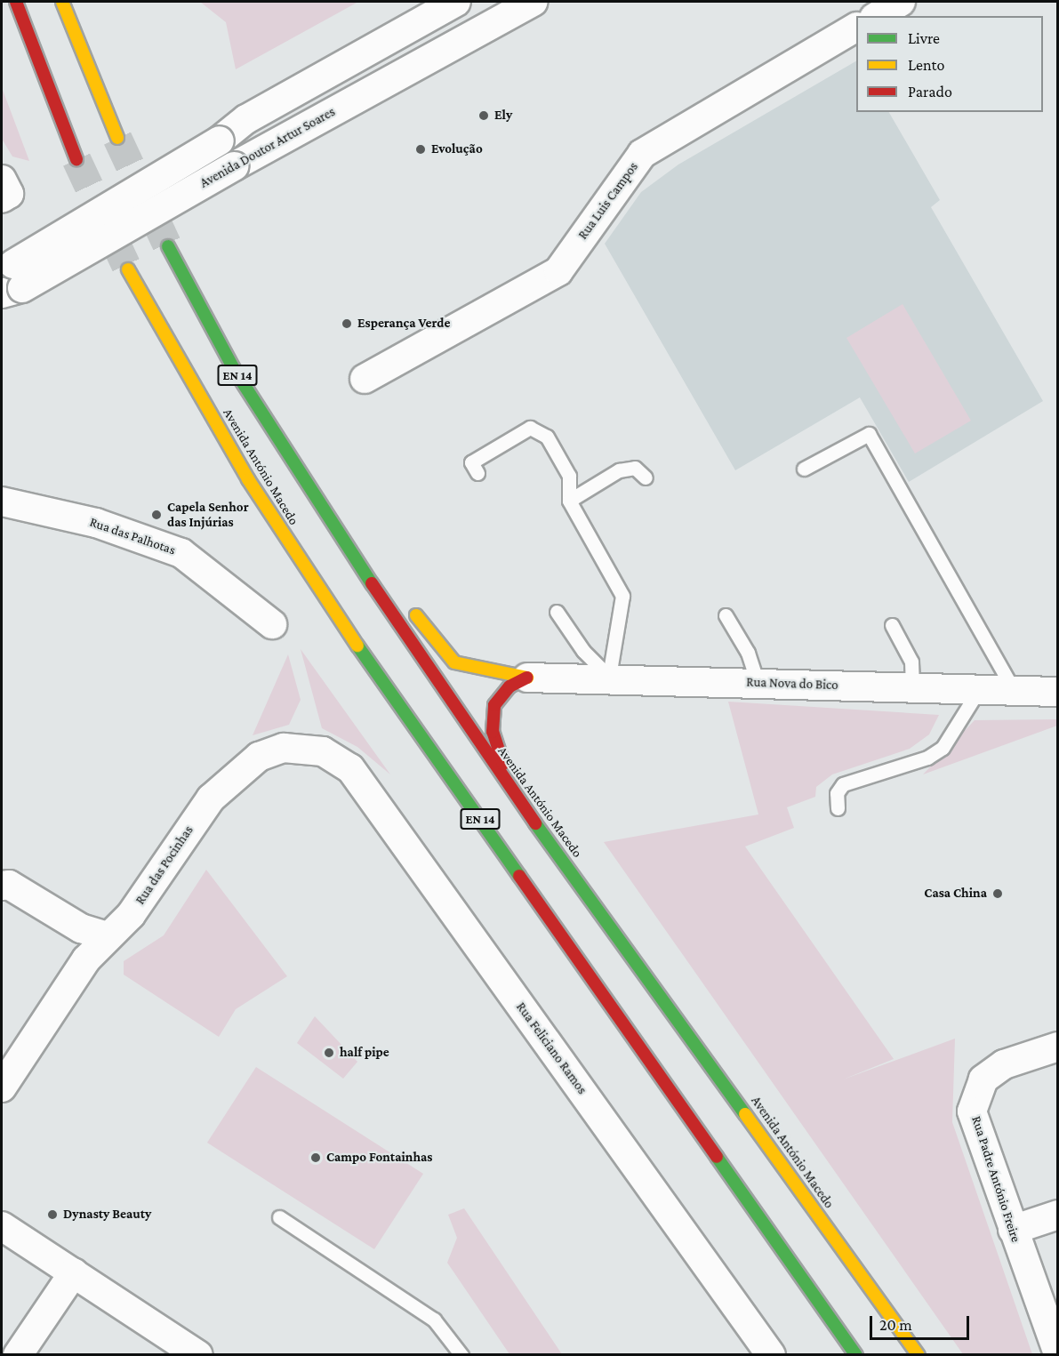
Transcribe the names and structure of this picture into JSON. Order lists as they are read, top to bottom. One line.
{"streets":{"highway":["EN 14","Avenida António Macedo"],"street":["Avenida Doutor Artur Soares","Rua Luis Campos","Rua das Palhotas","Rua Nova do Bico","Rua das Pocinhas","Rua Feliciano Ramos","Rua Padre António Freire"]},"crossings":[["Rua das Pocinhas","Rua Feliciano Ramos"]],"places":["Ely","Evolução","Esperança Verde","Capela Senhor das Injúrias","Casa China","half pipe","Campo Fontainhas","Dynasty Beauty"],"legend":["Livre","Lento","Parado"],"scale_bar":"20 m"}
